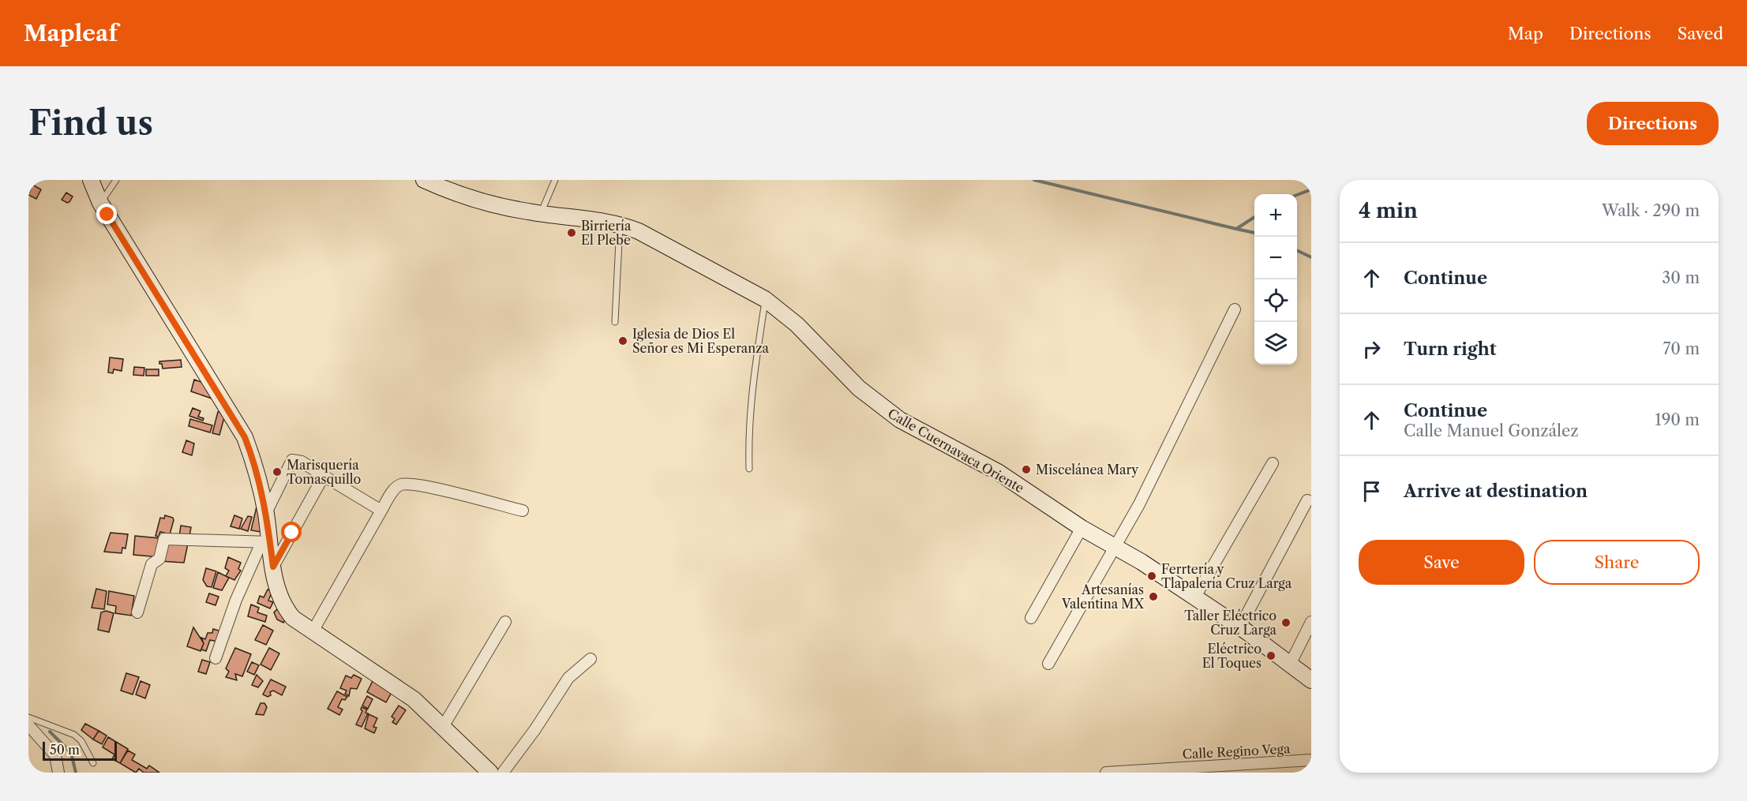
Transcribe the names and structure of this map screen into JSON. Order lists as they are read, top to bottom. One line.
{"streets":{"main road":["Calle Cuernavaca Oriente"],"street":["Calle Regino Vega"]},"places":["Birriería El Plebe","Iglesia de Dios El Señor es Mi Esperanza","Miscelánea Mary","Marisquería Tomasquillo","Ferrtería y Tlapalería Cruz Larga","Artesanías Valentina MX","Taller Eléctrico Cruz Larga","Eléctrico El Toques"],"scale_bar":"50 m","page":{"header":"Mapleaf","nav":["Map","Directions","Saved"],"buttons":["Directions",["Save","Share"]],"title":"Find us","heading":["4 min","Walk · 290 m"],"map_buttons":["+","−"],"list":[["Continue","30 m"],["Turn right","70 m"],["Continue","Calle Manuel González","190 m"],"Arrive at destination"],"scale":"50 m"}}
